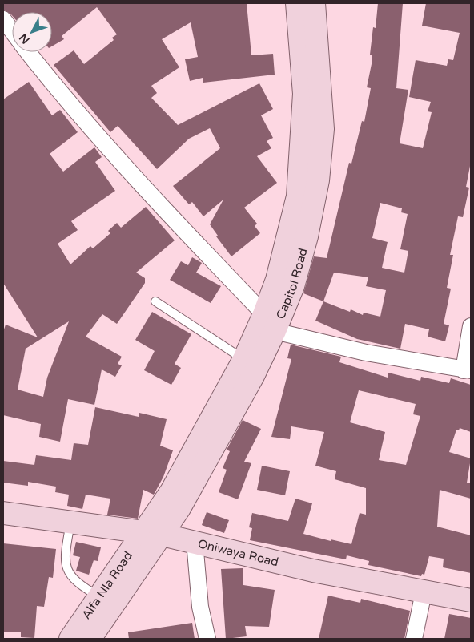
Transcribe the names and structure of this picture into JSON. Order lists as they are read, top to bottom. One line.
{"streets":{"main road":["Capitol Road","Oniwaya Road","Alfa Nla Road"]},"crossings":[["Capitol Road","Oniwaya Road"],["Capitol Road","Alfa Nla Road"],["Oniwaya Road","Alfa Nla Road"]],"north":"bottom left"}
